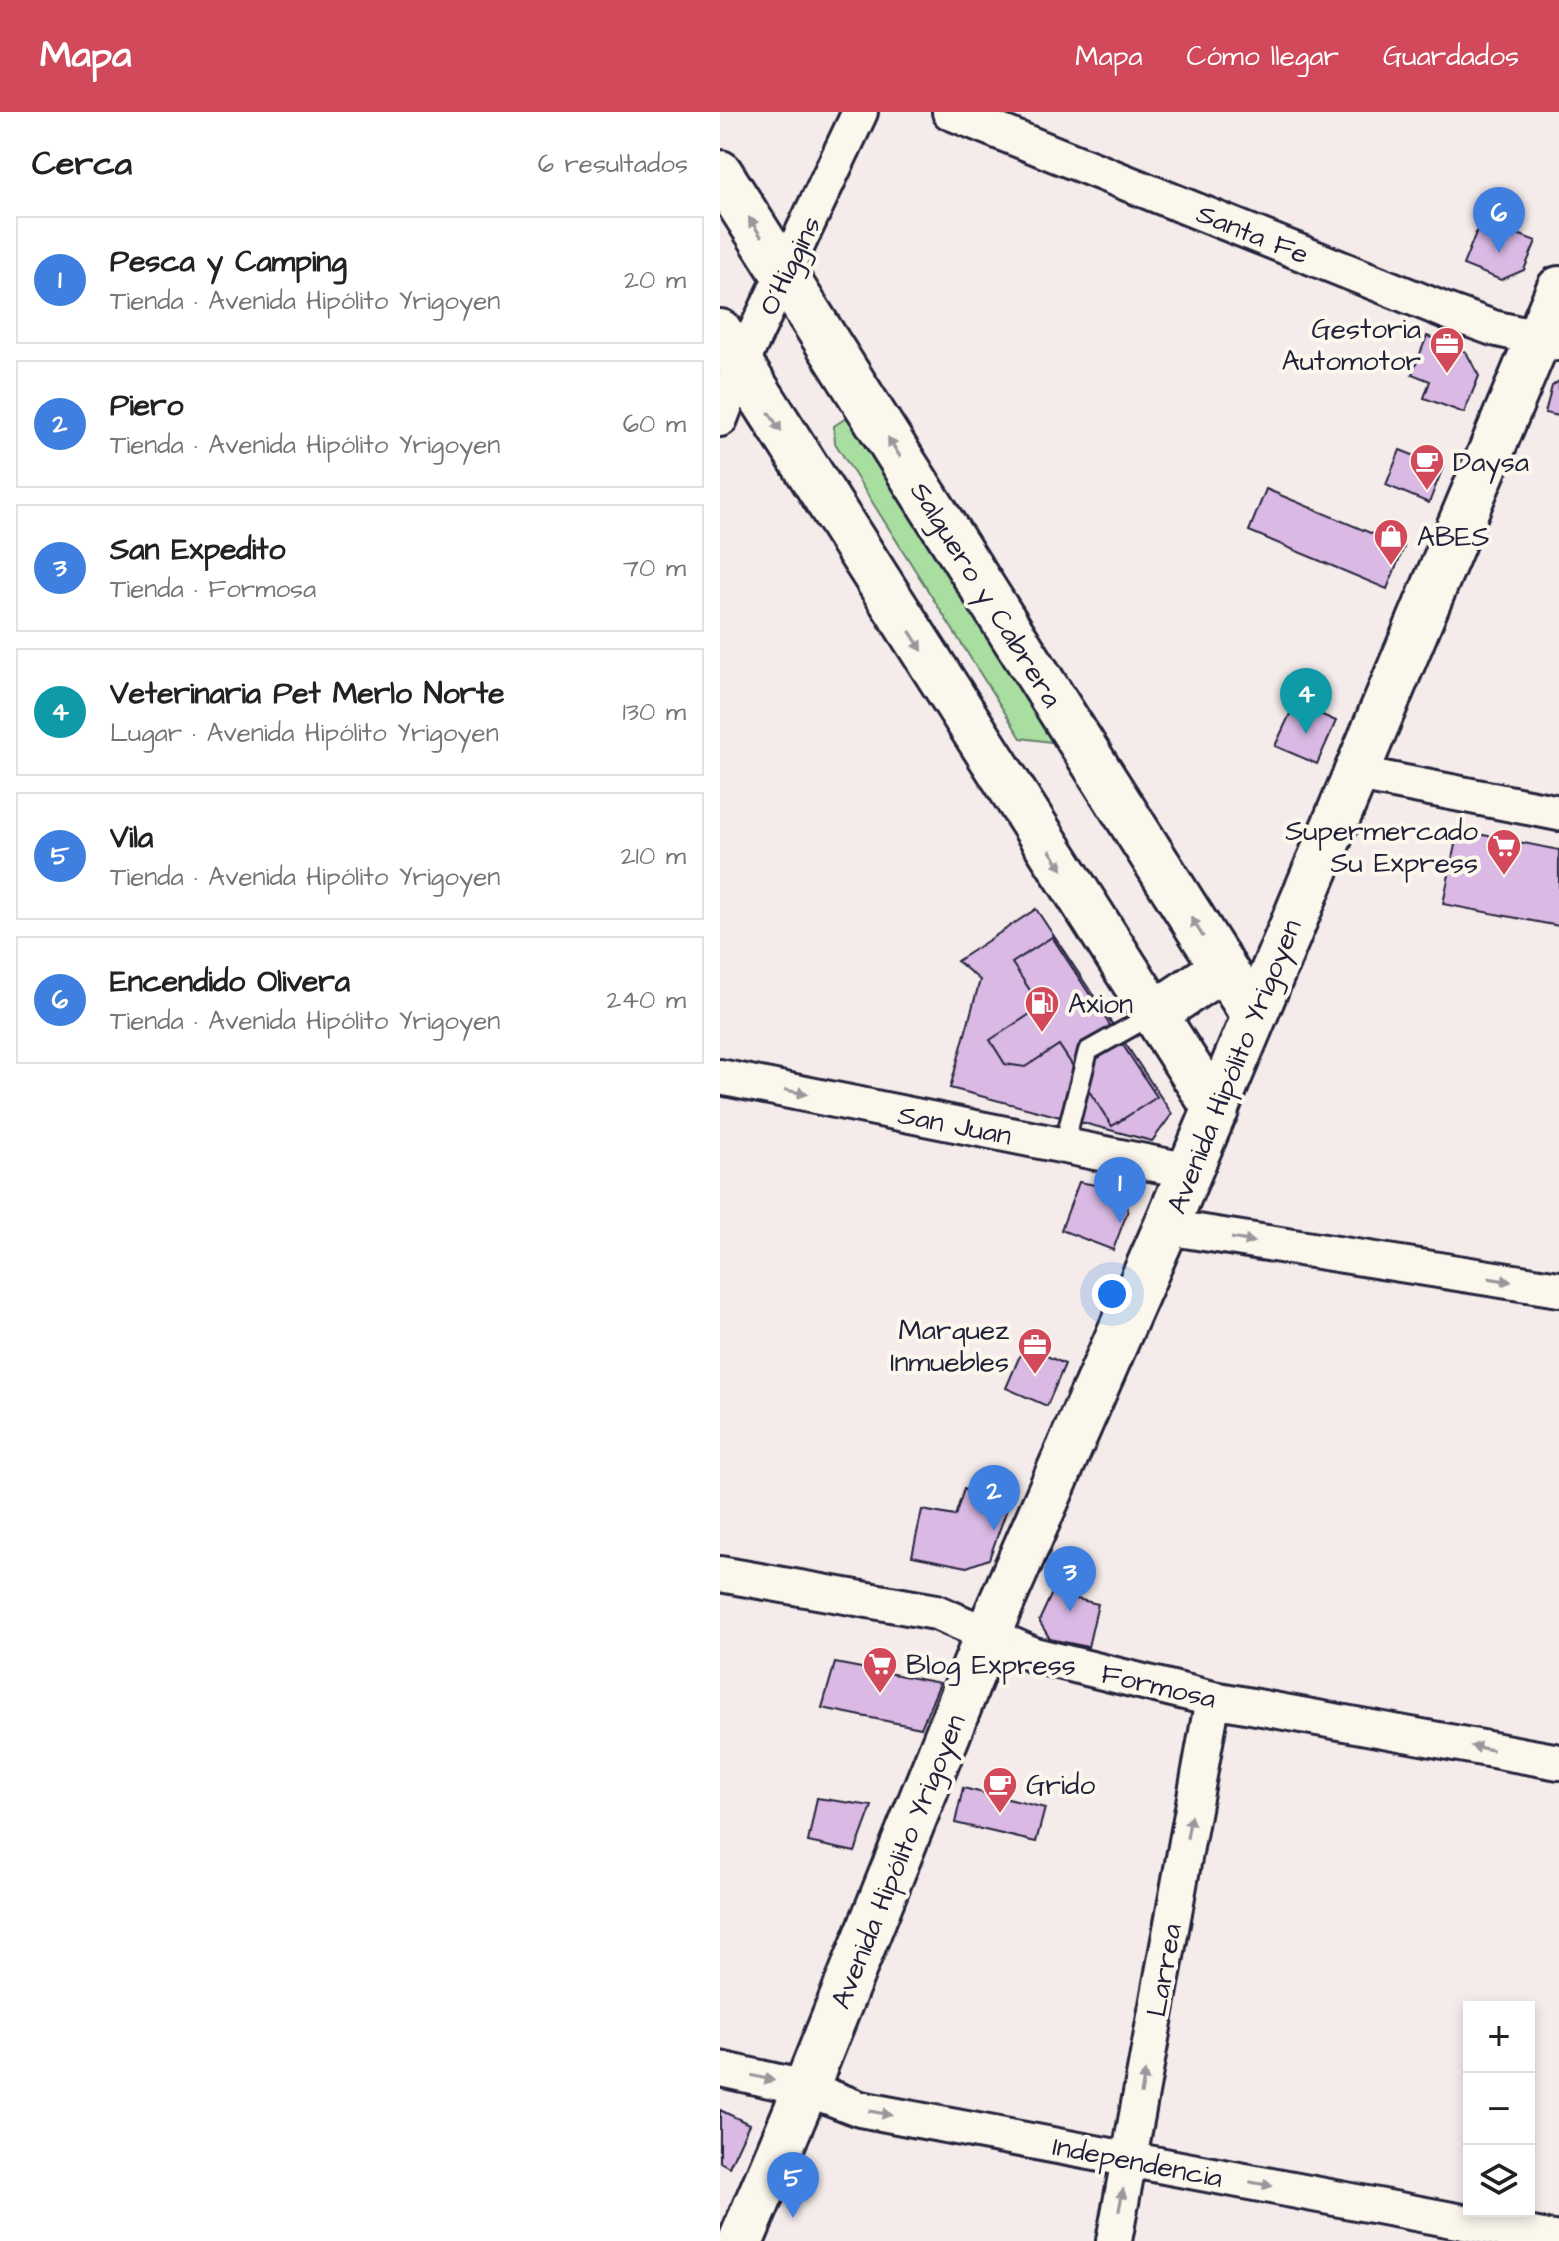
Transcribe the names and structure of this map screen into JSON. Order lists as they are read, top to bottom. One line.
{"streets":{"main road":["Salguero y Cabrera","Avenida Hipólito Yrigoyen"],"street":["Santa Fe","O´Higgins","San Juan","Formosa","Larrea","Independencia"]},"crossings":[["Santa Fe","Avenida Hipólito Yrigoyen"],["O´Higgins","Salguero y Cabrera"],["Salguero y Cabrera","Avenida Hipólito Yrigoyen"],["Avenida Hipólito Yrigoyen","San Juan"],["Avenida Hipólito Yrigoyen","Formosa"],["Avenida Hipólito Yrigoyen","Independencia"],["Formosa","Larrea"],["Larrea","Independencia"]],"one_way":["San Juan","Formosa","Larrea","Independencia"],"places":{"office":["Gestoria Automotor","Marquez Inmuebles"],"cafe":["Daysa","Grido"],"shop":["ABES"],"supermarket":["Supermercado Su Express","Blog Express"],"fuel station":["Axion"]},"page":{"header":"Mapa","nav":["Mapa","Cómo llegar","Guardados"],"heading":["Cerca","6 resultados"],"pins":["6","4","1","2","3","5"],"list":[{"mark":"1","name":"Pesca y Camping","note":"Tienda · Avenida Hipólito Yrigoyen","value":"20 m"},{"mark":"2","name":"Piero","note":"Tienda · Avenida Hipólito Yrigoyen","value":"60 m"},{"mark":"3","name":"San Expedito","note":"Tienda · Formosa","value":"70 m"},{"mark":"4","name":"Veterinaria Pet Merlo Norte","note":"Lugar · Avenida Hipólito Yrigoyen","value":"130 m"},{"mark":"5","name":"Vila","note":"Tienda · Avenida Hipólito Yrigoyen","value":"210 m"},{"mark":"6","name":"Encendido Olivera","note":"Tienda · Avenida Hipólito Yrigoyen","value":"240 m"}],"map_buttons":["+","−"]}}
